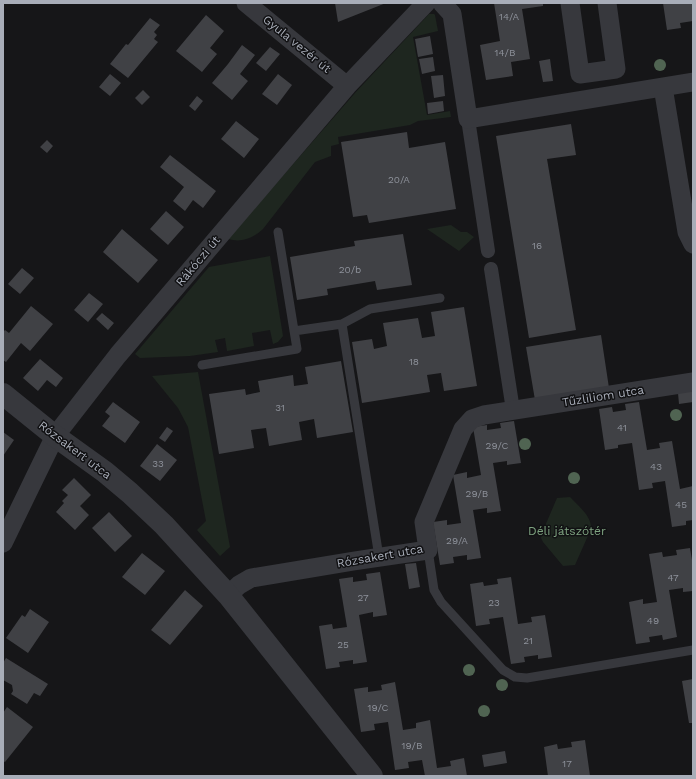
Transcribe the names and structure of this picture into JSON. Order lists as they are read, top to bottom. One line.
{"streets":{"street":["Gyula vezér út","Rákóczi út","Tűzliliom utca","Rózsakert utca"]},"crossings":[["Gyula vezér út","Rákóczi út"],["Rákóczi út","Rózsakert utca"],["Tűzliliom utca","Rózsakert utca"]],"parks":["Déli játszótér"],"house_numbers":["14/A","14/B","20/A","16","20/b","18","31","41","29/C","33","43","29/B","45","29/A","47","27","23","49","21","25","19/C","19/B","17"]}
